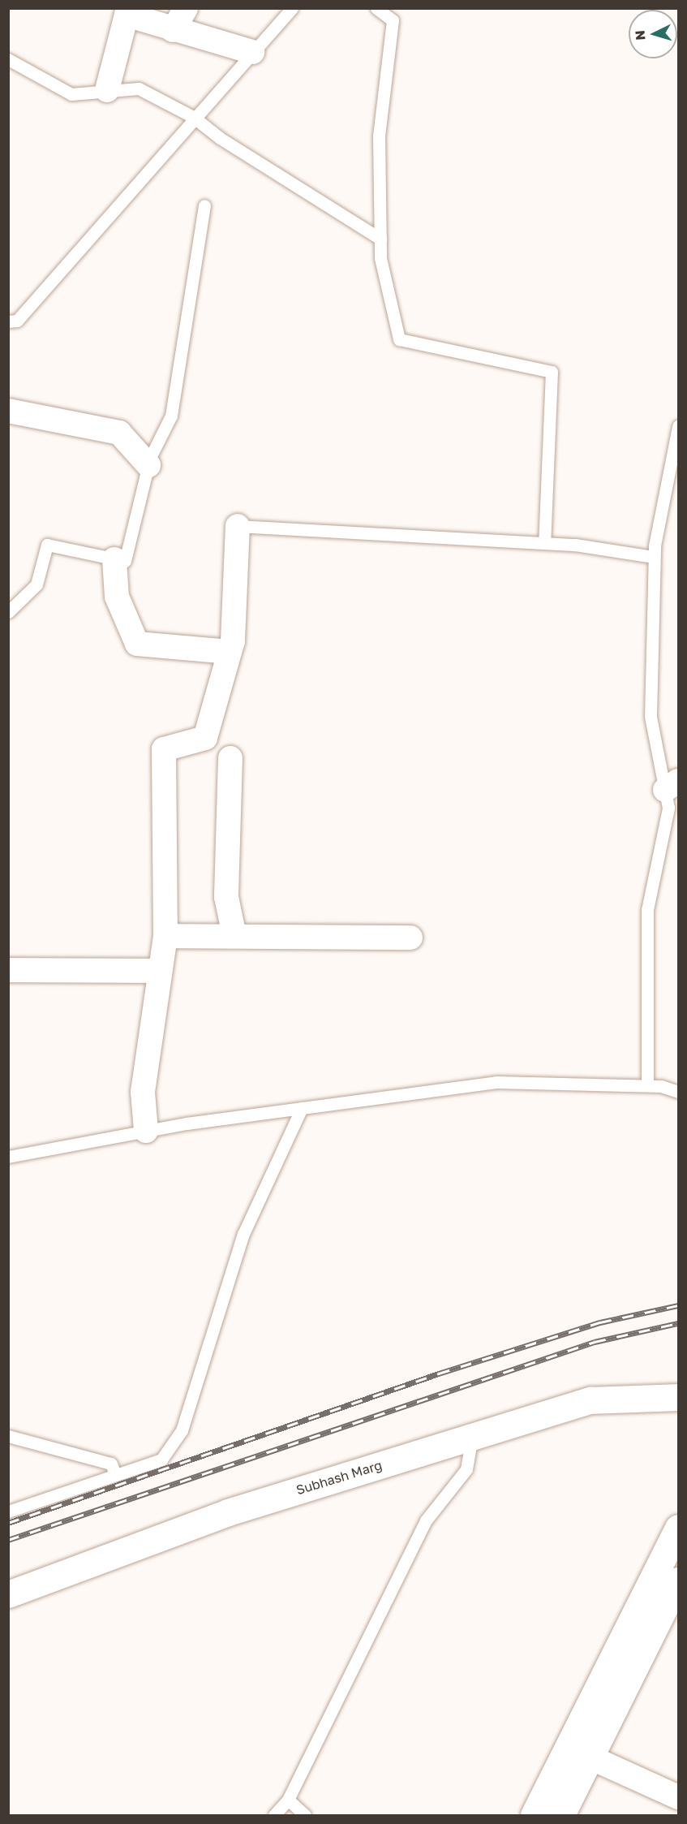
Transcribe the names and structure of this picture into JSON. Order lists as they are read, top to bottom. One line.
{"streets":{"main road":["Subhash Marg"]},"north":"left"}
